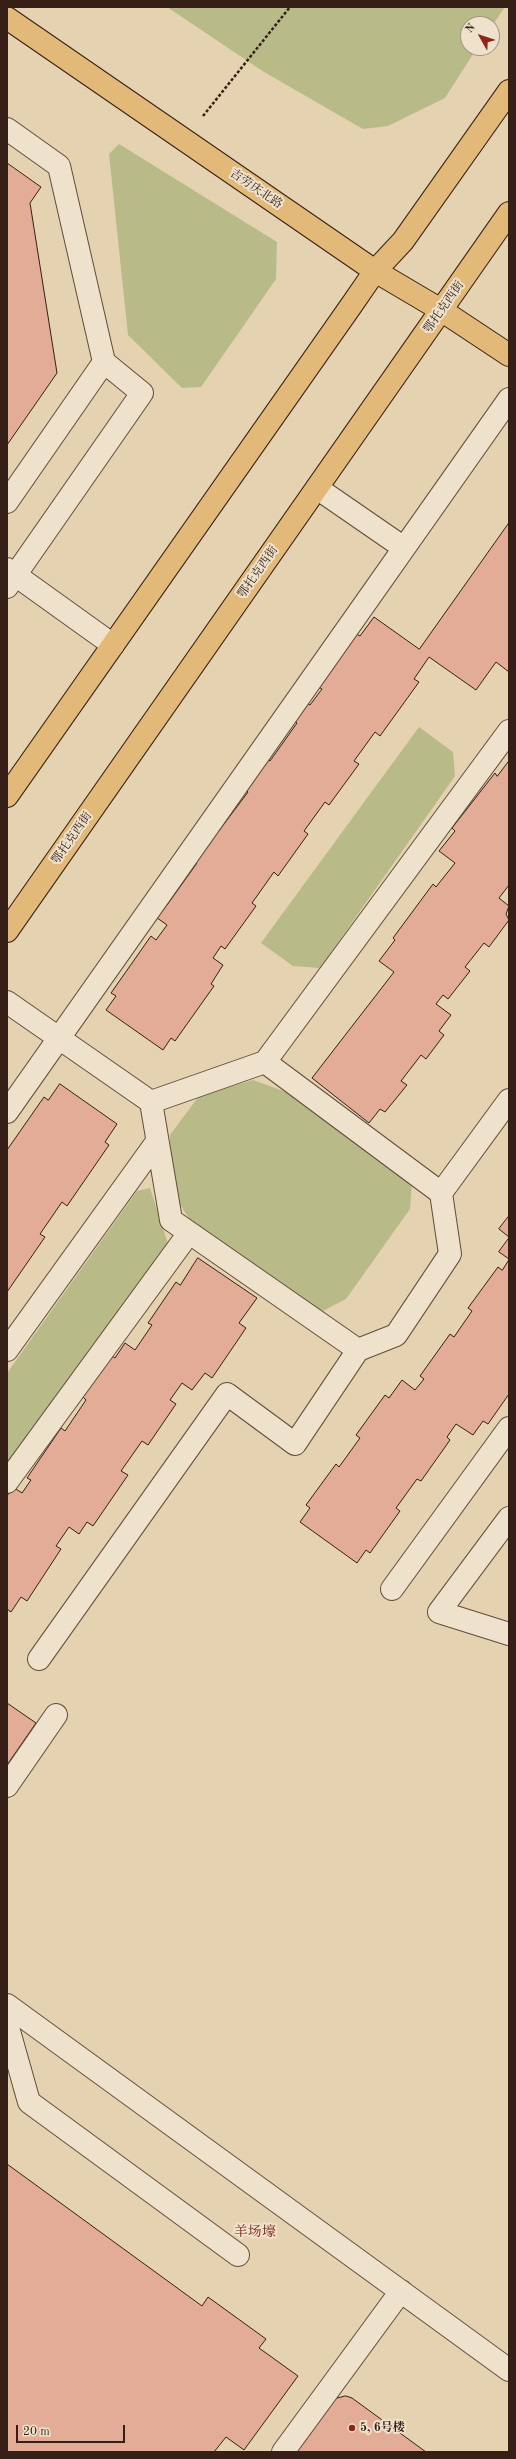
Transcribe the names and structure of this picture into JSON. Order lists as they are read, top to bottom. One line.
{"streets":{"main road":["吉劳庆北路","鄂托克西街"]},"crossings":[["吉劳庆北路","鄂托克西街"]],"districts":["羊场壕"],"places":["5, 6号楼"],"scale_bar":"20 m","north":"top left"}
